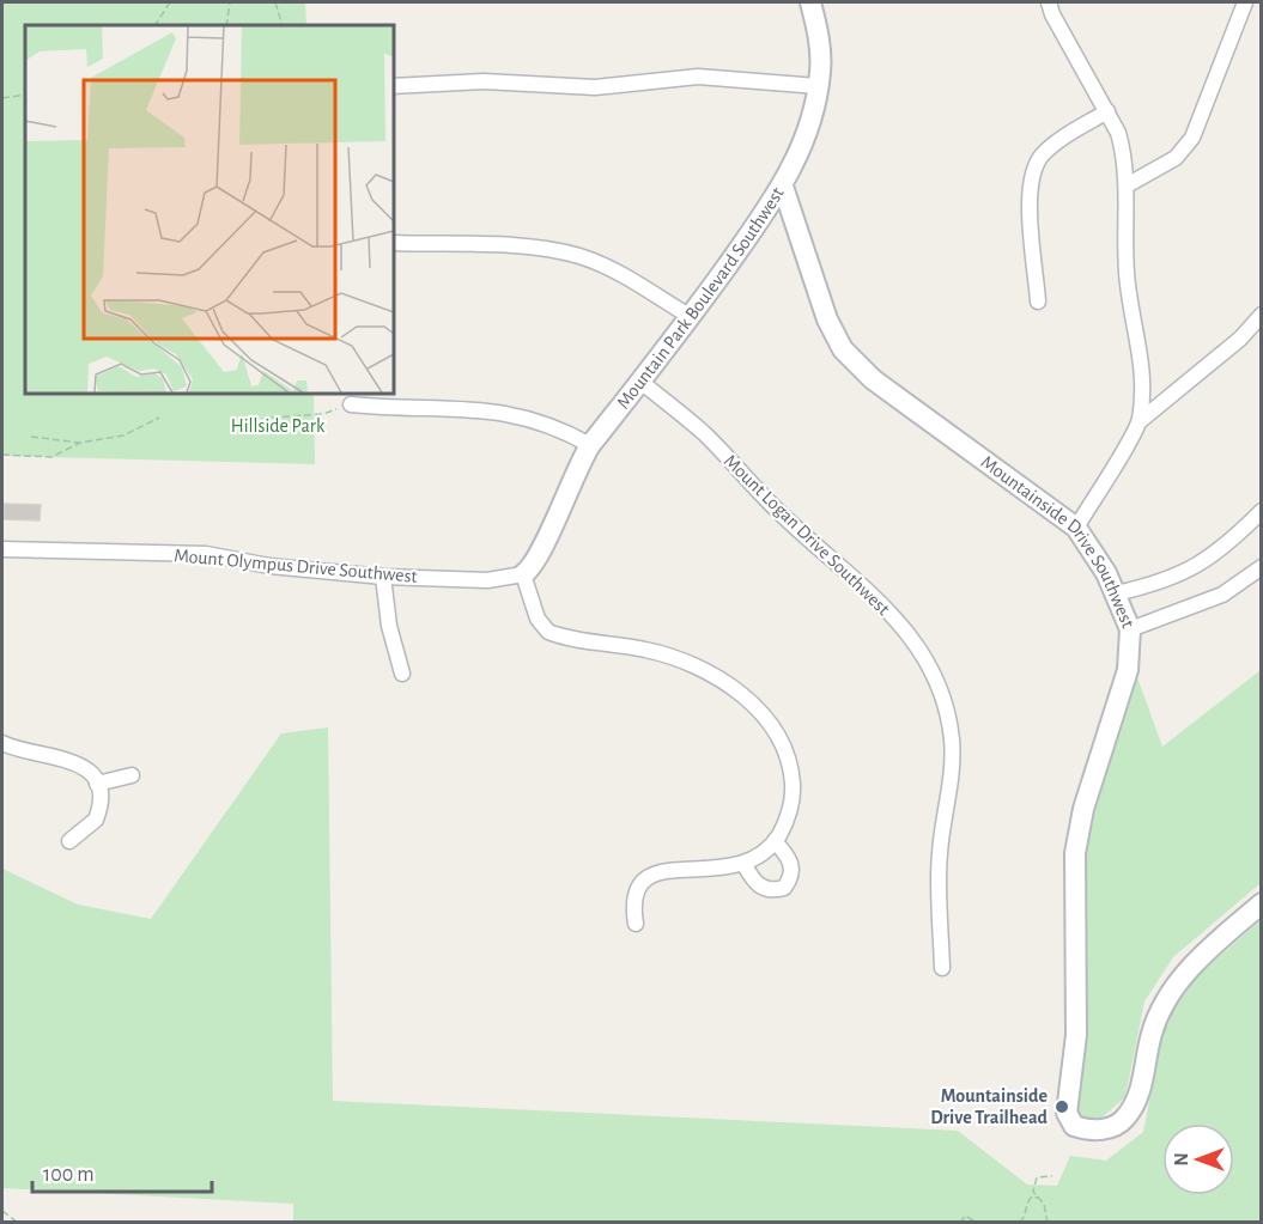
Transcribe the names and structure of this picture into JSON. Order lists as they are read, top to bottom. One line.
{"streets":{"street":["Mountain Park Boulevard Southwest","Mount Logan Drive Southwest","Mountainside Drive Southwest","Mount Olympus Drive Southwest"]},"crossings":[["Mountain Park Boulevard Southwest","Mount Logan Drive Southwest"],["Mountain Park Boulevard Southwest","Mountainside Drive Southwest"],["Mountain Park Boulevard Southwest","Mount Olympus Drive Southwest"]],"parks":["Hillside Park"],"places":["Mountainside Drive Trailhead"],"scale_bar":"100 m","north":"left"}
